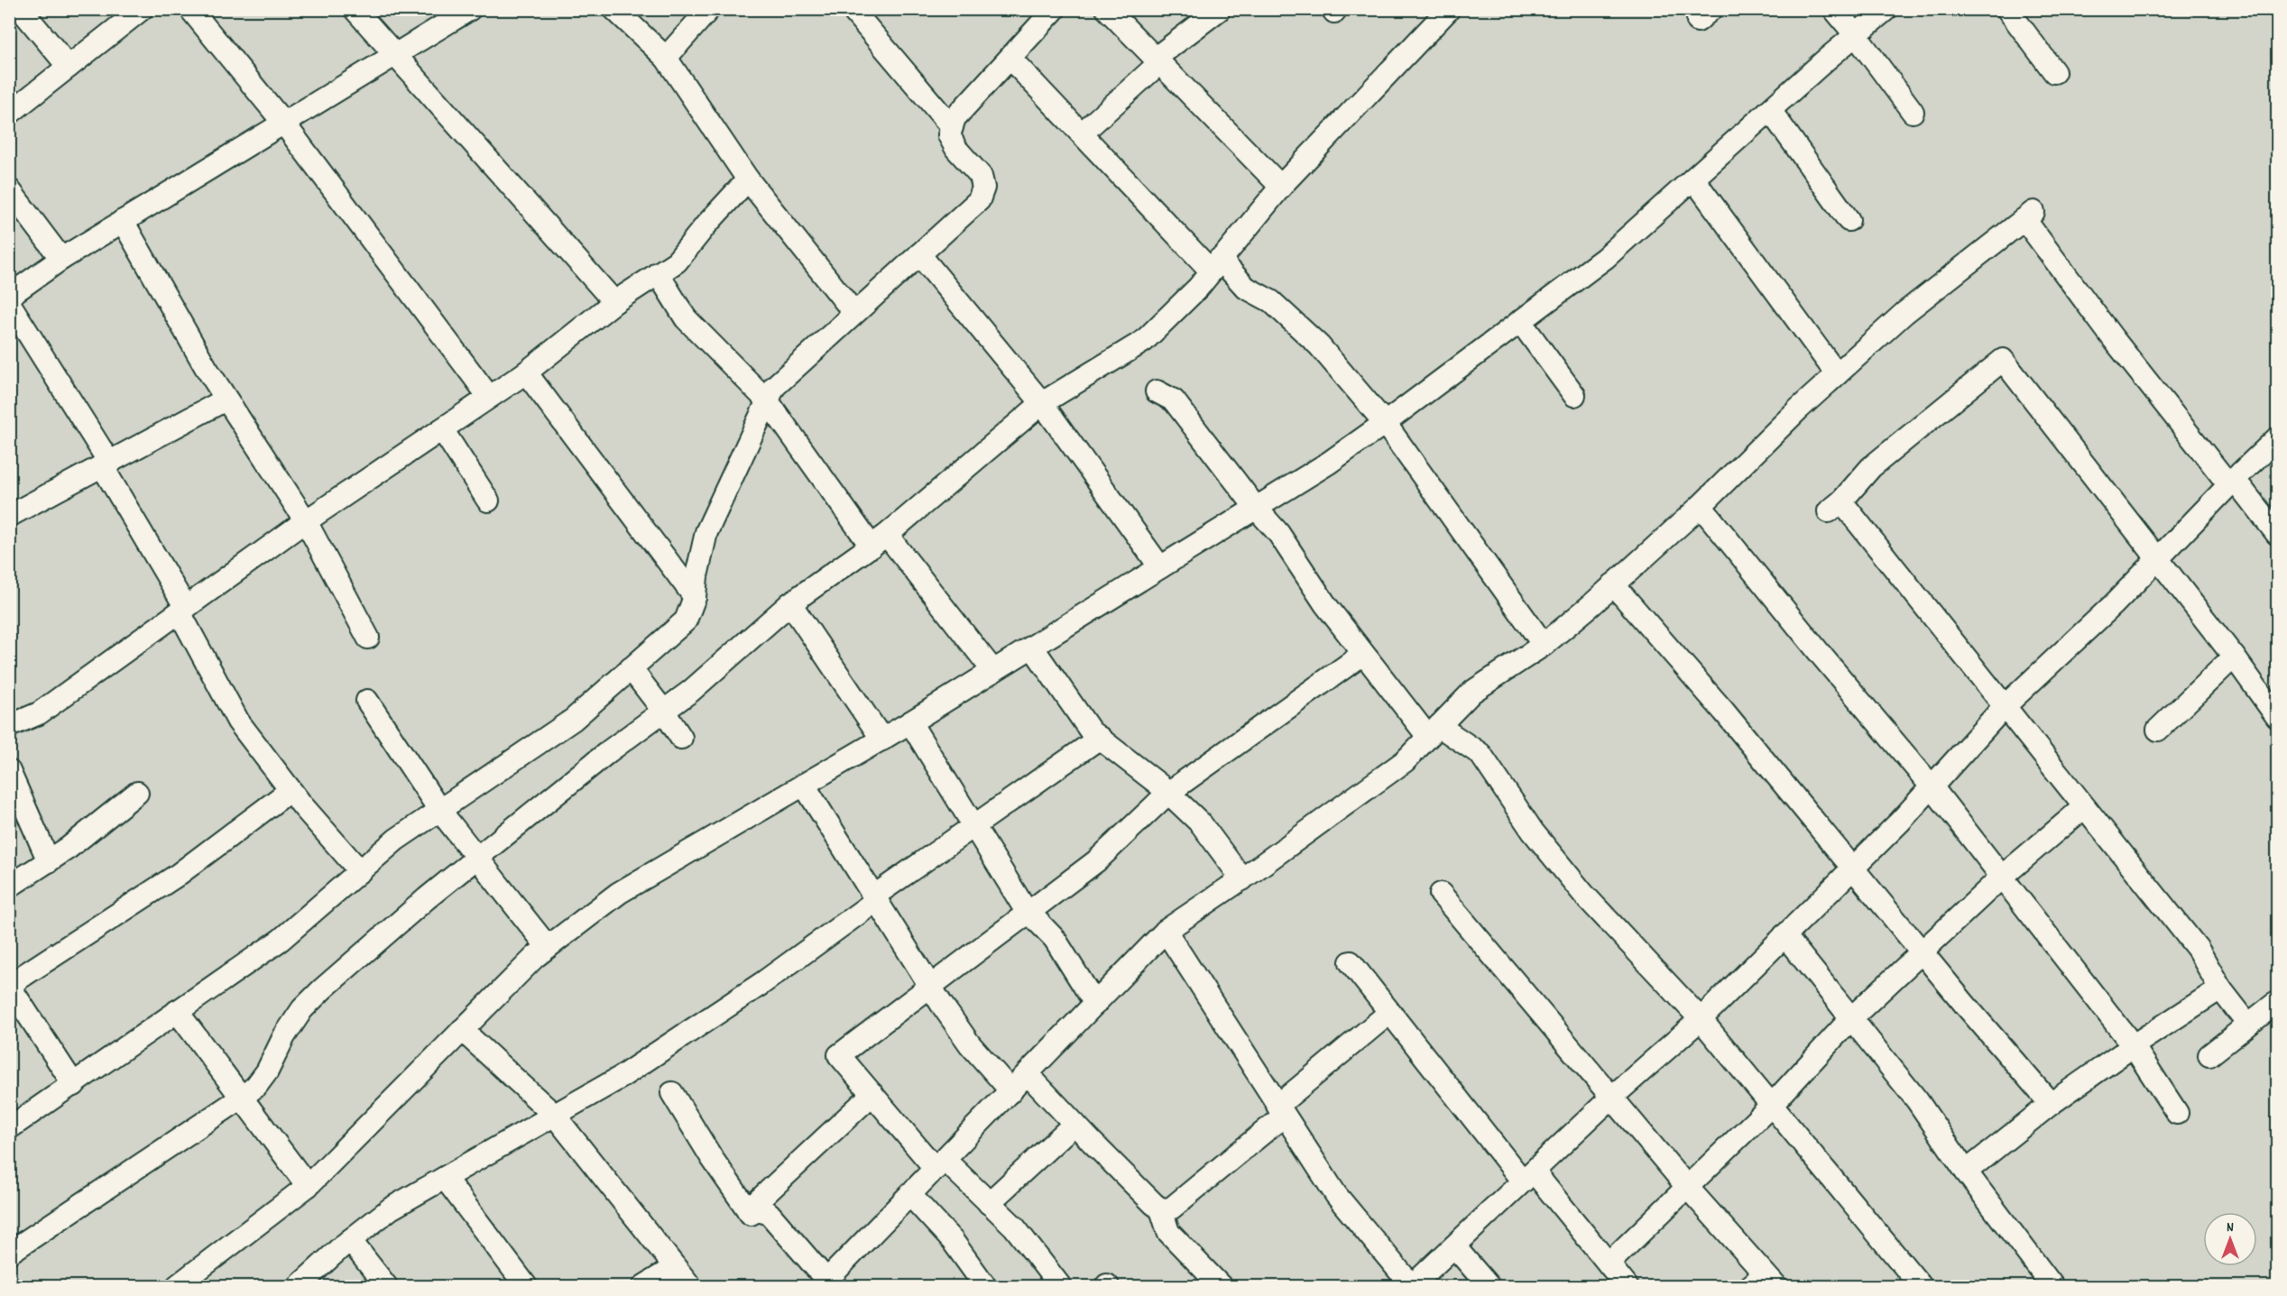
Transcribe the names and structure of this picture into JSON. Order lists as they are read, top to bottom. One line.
{"north":"top"}
